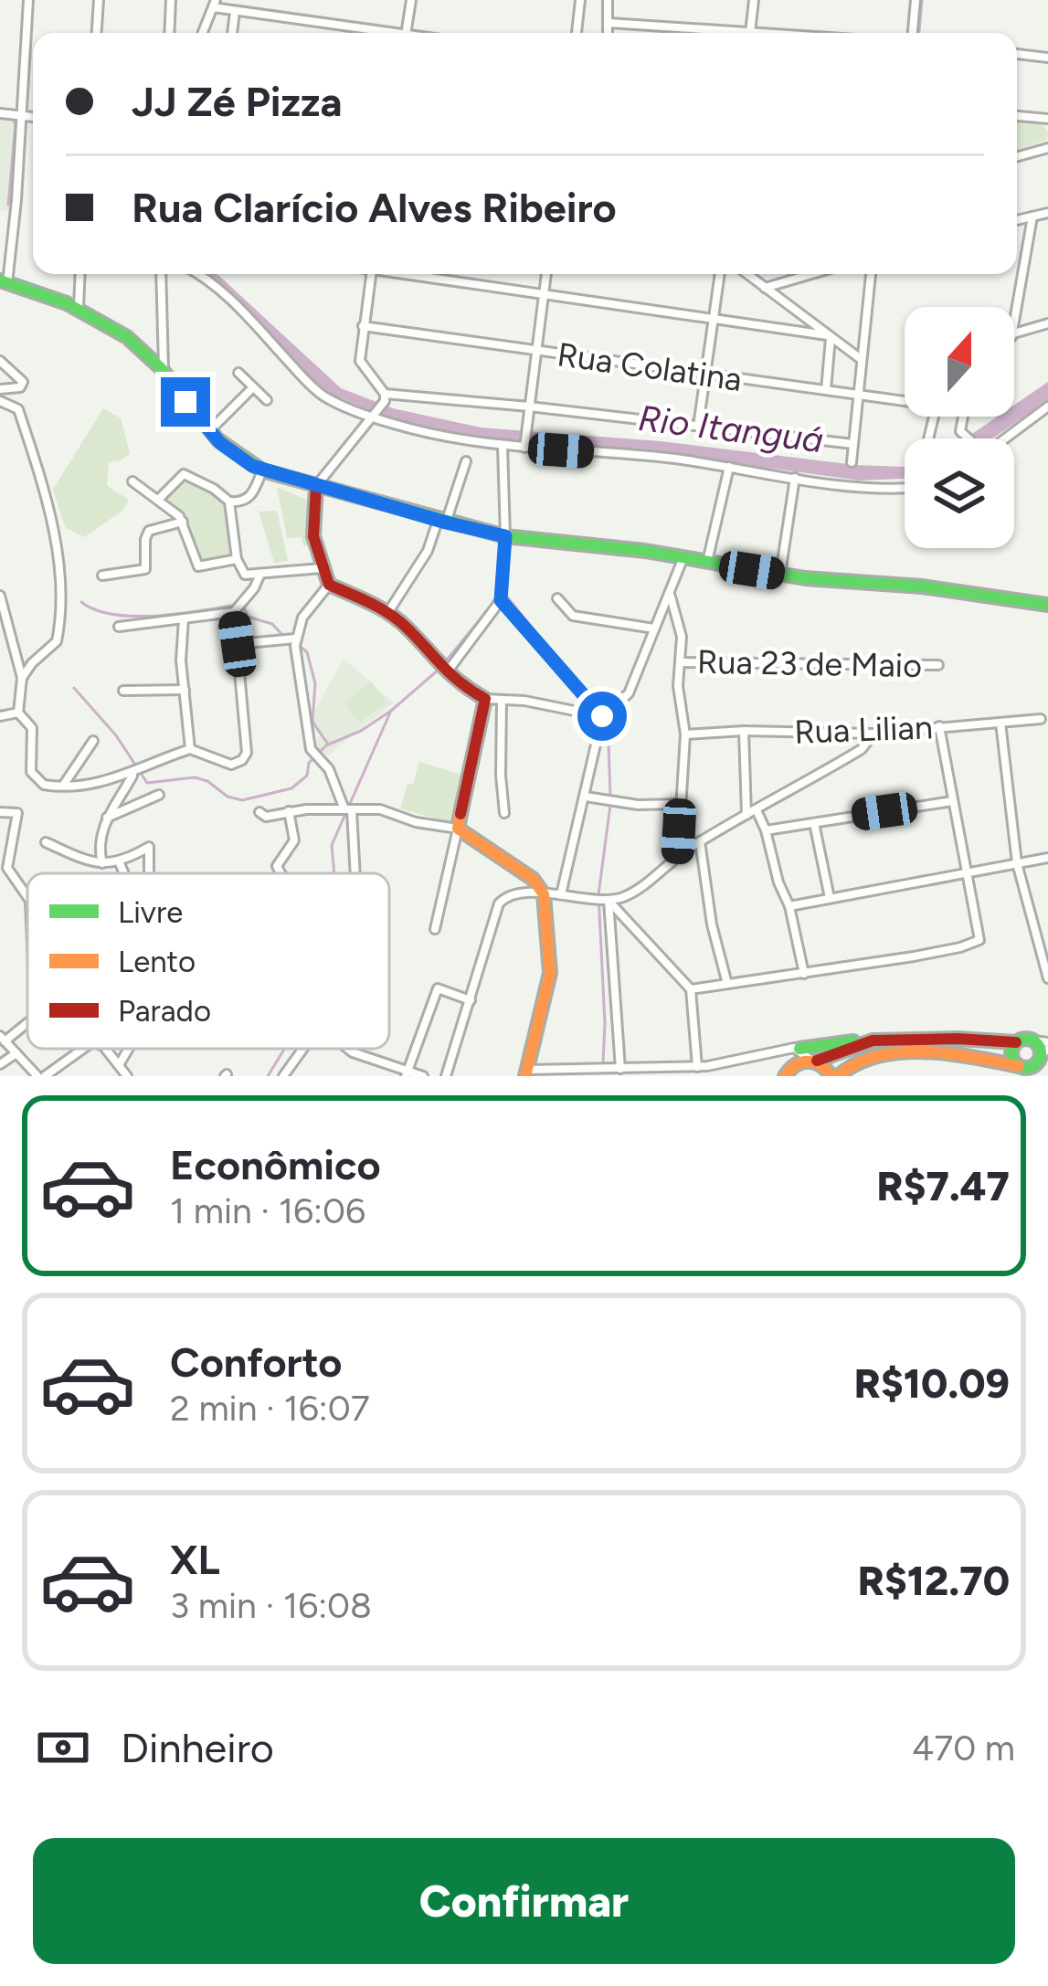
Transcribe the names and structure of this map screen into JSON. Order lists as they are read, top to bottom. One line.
{"streets":{"street":["Rua Colatina","Rua 23 de Maio","Rua Lilian"]},"water":["Rio Itanguá"],"legend":["Livre","Lento","Parado"],"north":"top","page":{"banner":["JJ Zé Pizza","Rua Clarício Alves Ribeiro"],"list":[{"name":"Econômico","note":"1 min · 16:06","value":"R$7.47"},{"name":"Conforto","note":"2 min · 16:07","value":"R$10.09"},{"name":"XL","note":"3 min · 16:08","value":"R$12.70"}],"pay":["Dinheiro","470 m"],"buttons":"Confirmar"}}
